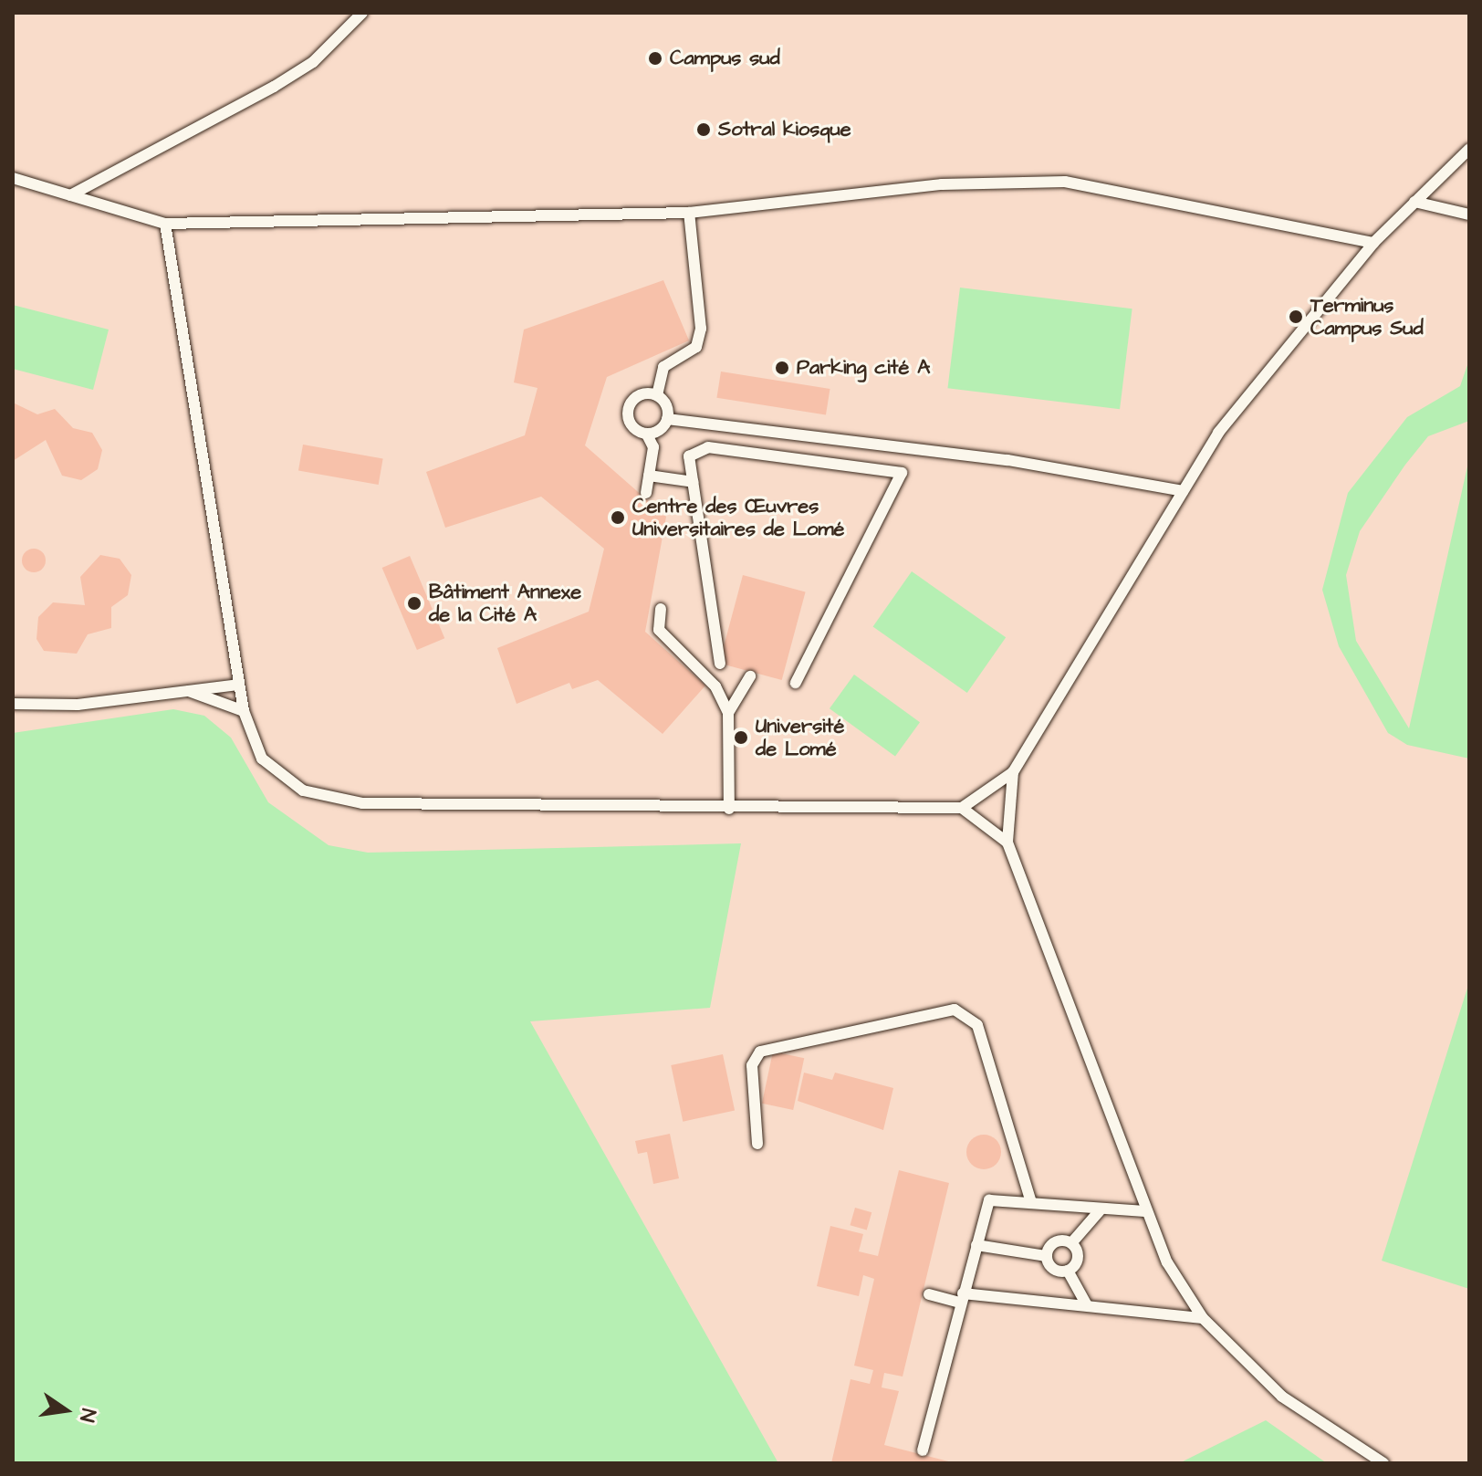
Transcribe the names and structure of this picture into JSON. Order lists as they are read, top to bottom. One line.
{"places":["Campus sud","Sotral kiosque","Terminus Campus Sud","Parking cité A","Centre des Œuvres Universitaires de Lomé","Bâtiment Annexe de la Cité A","Université de Lomé"],"north":"right"}
